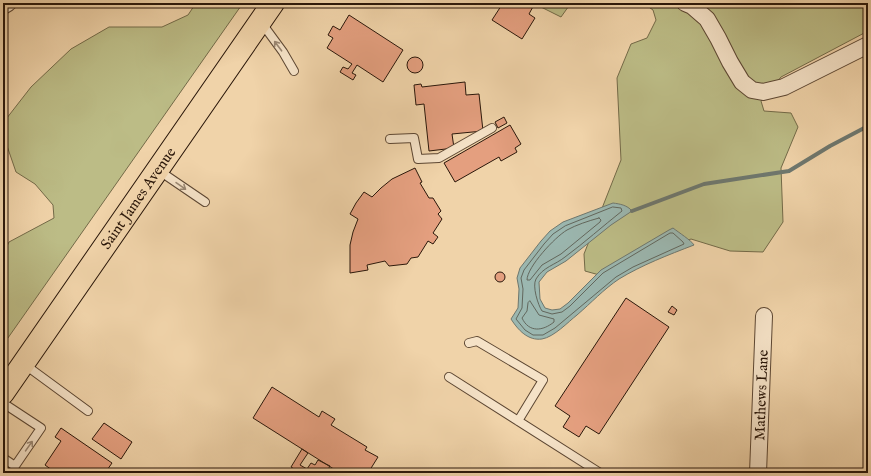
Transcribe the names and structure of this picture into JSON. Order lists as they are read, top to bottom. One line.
{"streets":{"main road":["Saint James Avenue"],"street":["Mathews Lane"]}}
